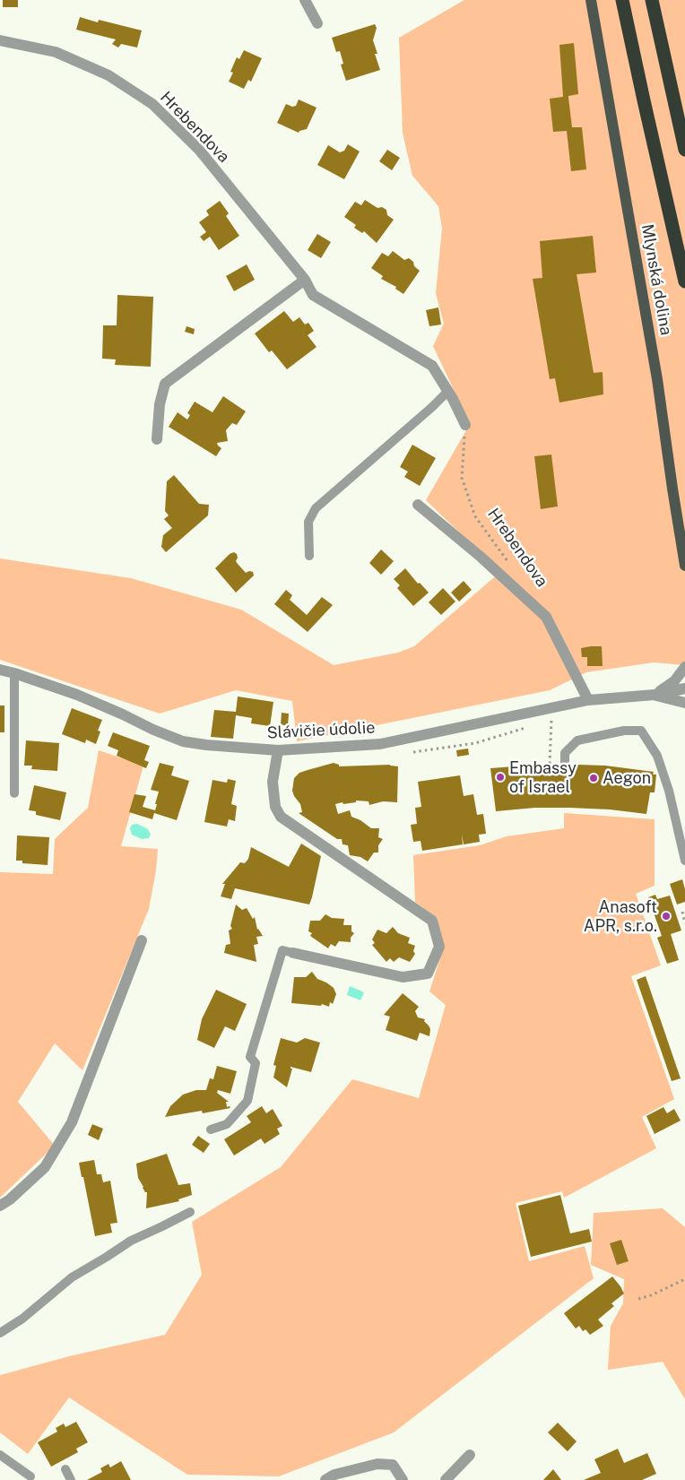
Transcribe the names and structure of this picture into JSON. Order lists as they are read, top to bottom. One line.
{"streets":{"main road":["Mlynská dolina"],"street":["Hrebendova","Slávičie údolie"]},"places":["Embassy of Israel","Aegon","Anasoft APR, s.r.o."]}
